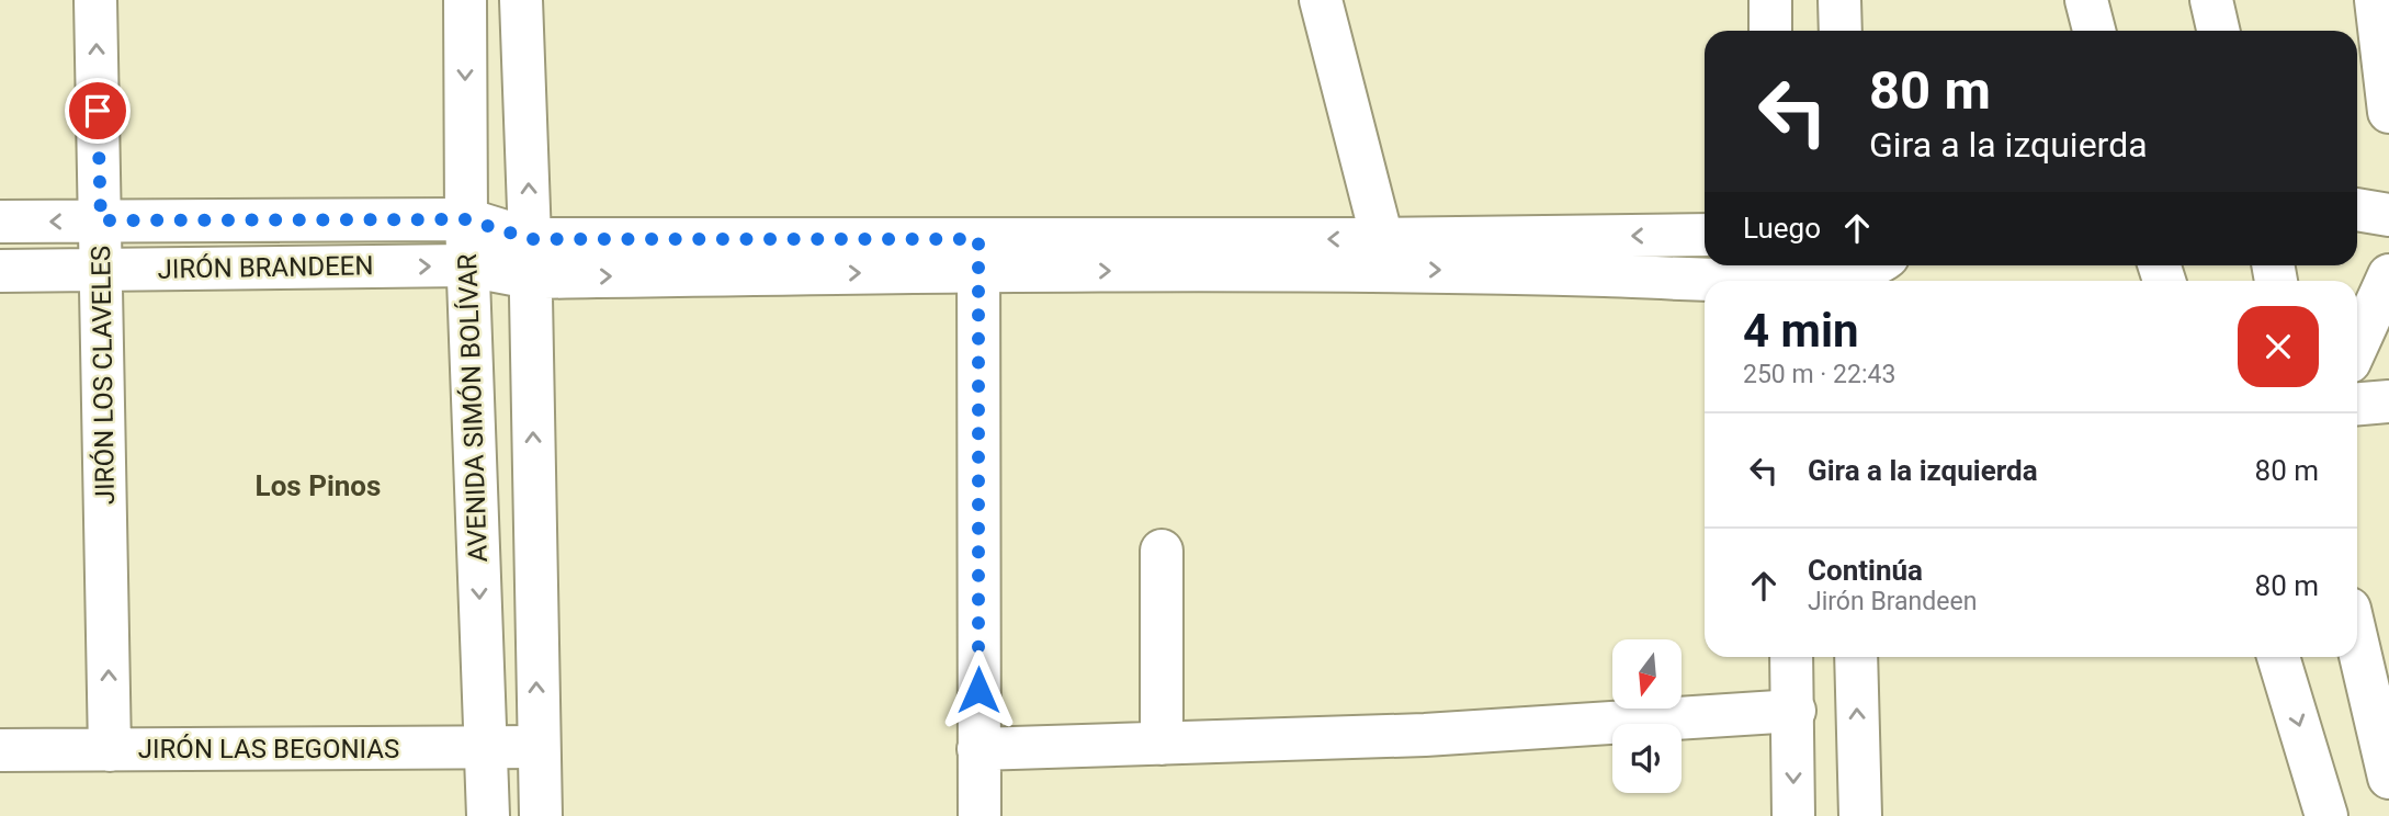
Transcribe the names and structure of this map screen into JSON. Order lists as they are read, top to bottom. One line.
{"streets":{"street":["JIRÓN BRANDEEN","JIRÓN LOS CLAVELES","AVENIDA SIMÓN BOLÍVAR","JIRÓN LAS BEGONIAS"]},"crossings":[["JIRÓN BRANDEEN","JIRÓN LOS CLAVELES"],["JIRÓN BRANDEEN","AVENIDA SIMÓN BOLÍVAR"],["JIRÓN LOS CLAVELES","JIRÓN LAS BEGONIAS"],["AVENIDA SIMÓN BOLÍVAR","JIRÓN LAS BEGONIAS"]],"one_way":["JIRÓN LOS CLAVELES"],"districts":["Los Pinos"],"north":"bottom","page":{"turn":["80 m","Gira a la izquierda"],"then":"Luego","heading":["4 min","250 m · 22:43"],"list":[{"name":"Gira a la izquierda","value":"80 m"},{"name":"Continúa","note":"Jirón Brandeen","value":"80 m"}]}}
